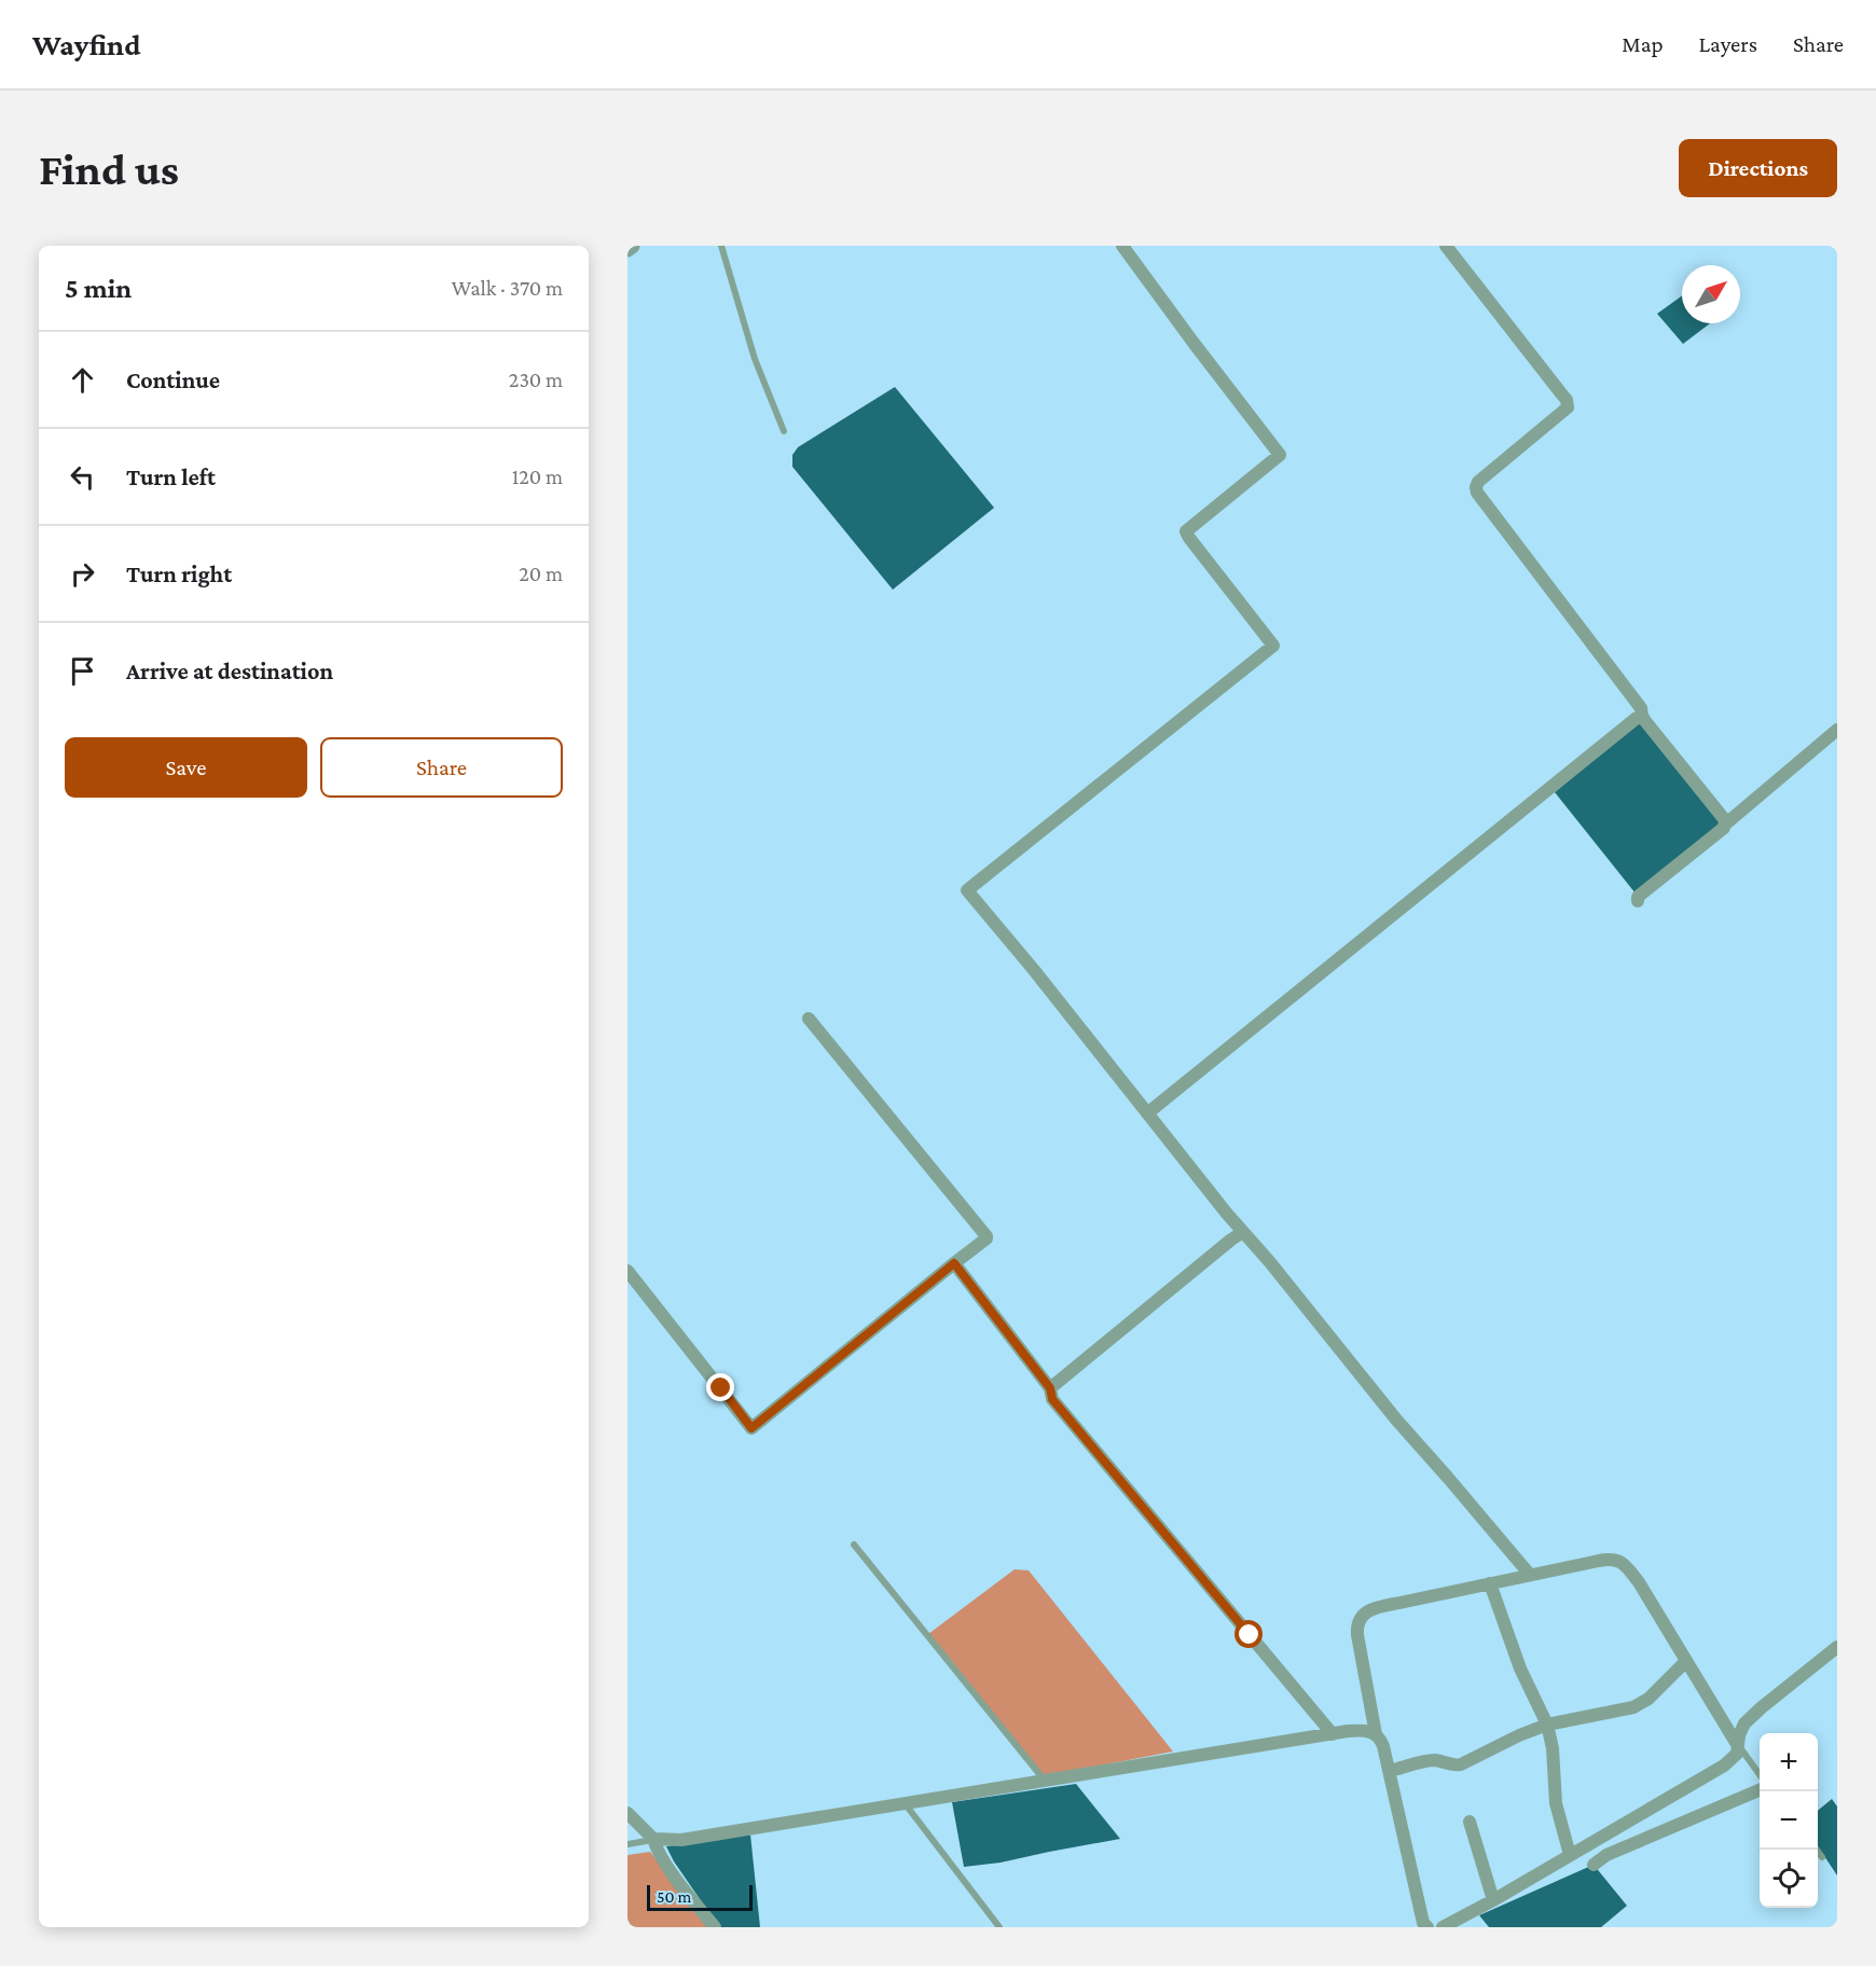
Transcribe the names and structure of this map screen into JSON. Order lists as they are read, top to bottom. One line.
{"scale_bar":"50 m","north":"top right","page":{"header":"Wayfind","nav":["Map","Layers","Share"],"buttons":["Directions",["Save","Share"]],"title":"Find us","heading":["5 min","Walk · 370 m"],"list":[["Continue","230 m"],["Turn left","120 m"],["Turn right","20 m"],"Arrive at destination"],"map_buttons":["+","−"],"scale":"50 m"}}
